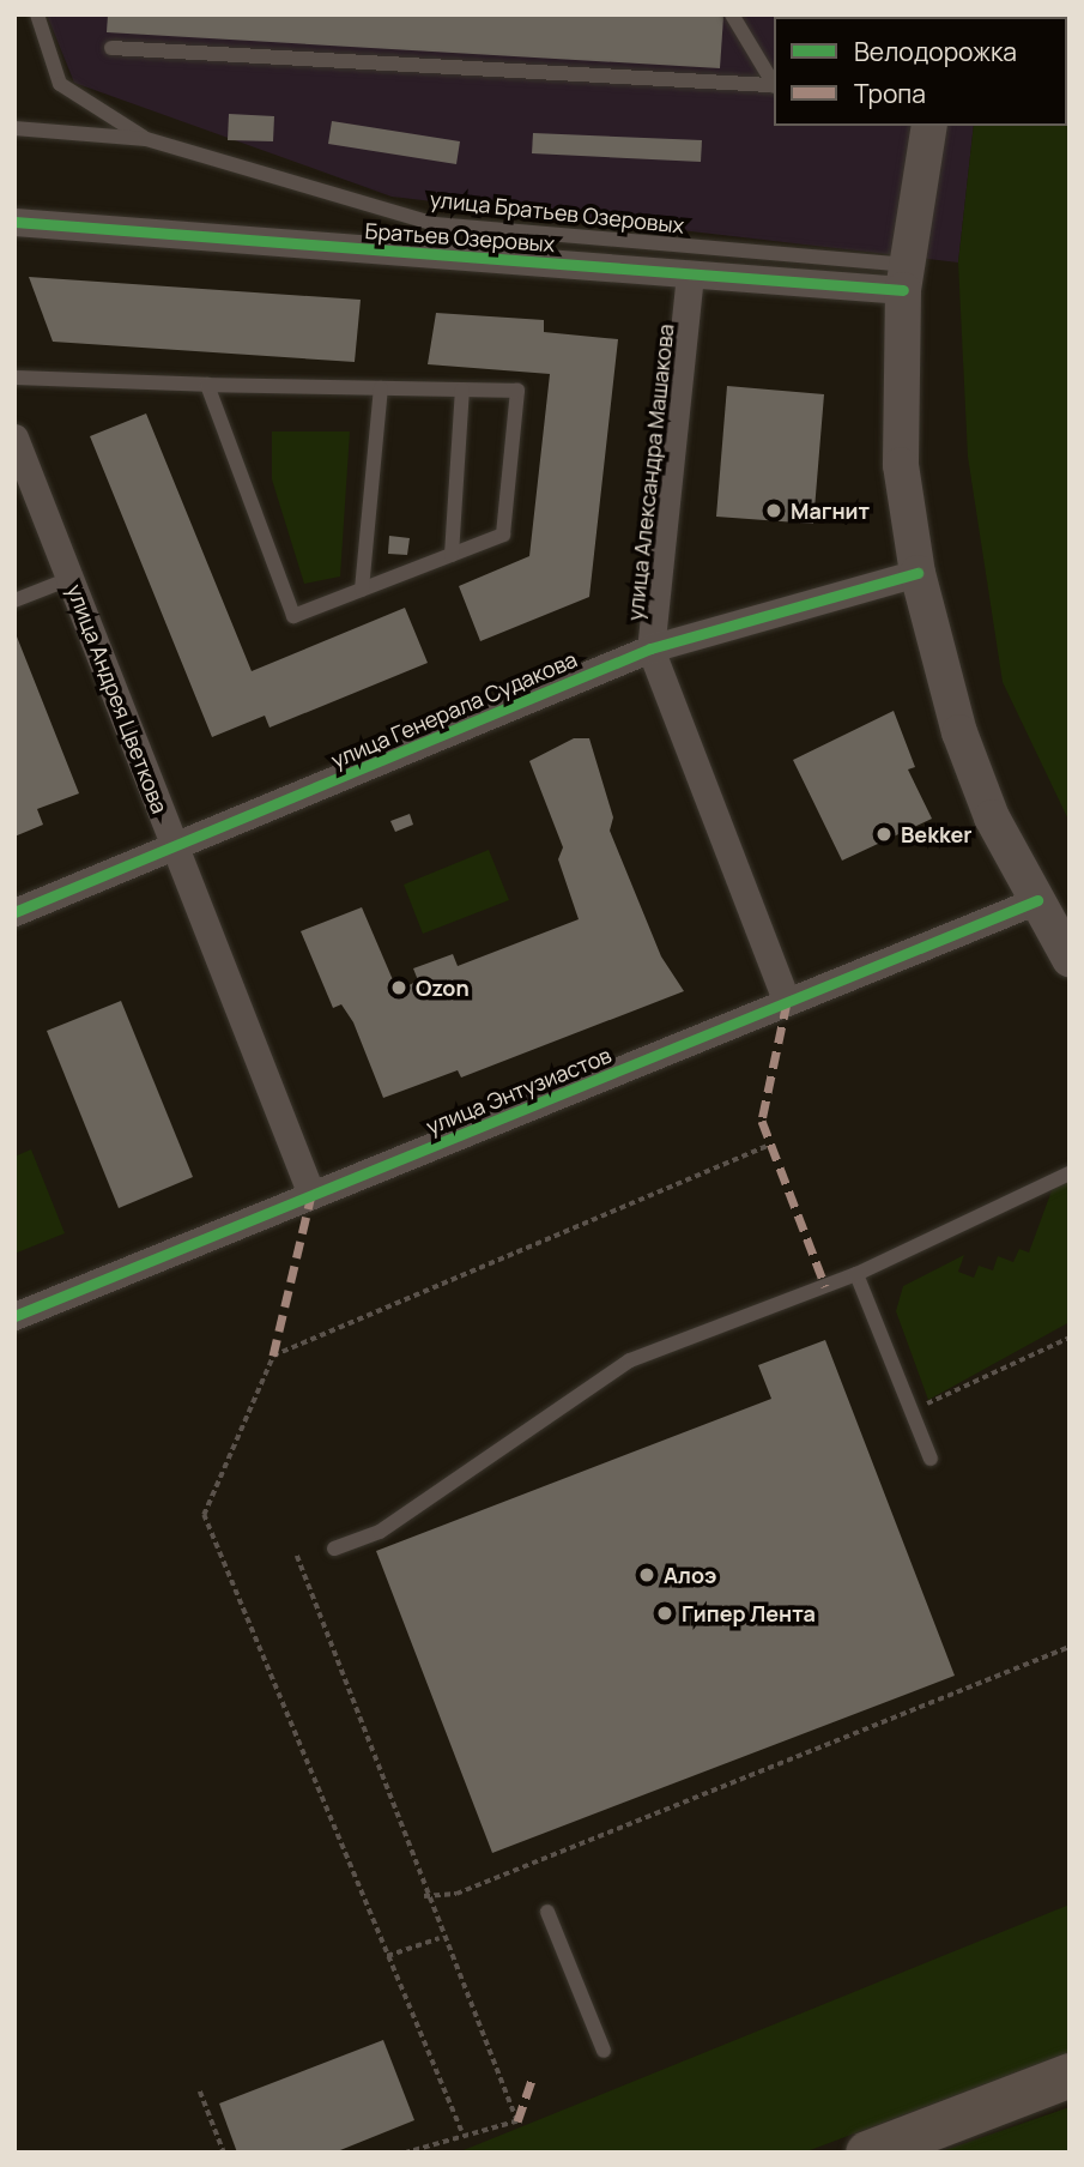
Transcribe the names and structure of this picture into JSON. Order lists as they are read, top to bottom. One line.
{"streets":{"street":["Братьев Озеровых","улица Александра Машакова","улица Андрея Цветкова","улица Генерала Судакова","улица Энтузиастов"],"lane":["улица Братьев Озеровых"]},"crossings":[["улица Братьев Озеровых","Братьев Озеровых"],["Братьев Озеровых","улица Александра Машакова"],["улица Александра Машакова","улица Генерала Судакова"],["улица Александра Машакова","улица Энтузиастов"],["улица Андрея Цветкова","улица Генерала Судакова"],["улица Андрея Цветкова","улица Энтузиастов"]],"places":["Магнит","Bekker","Ozon","Алоэ","Гипер Лента"],"legend":["Велодорожка","Тропа"]}
